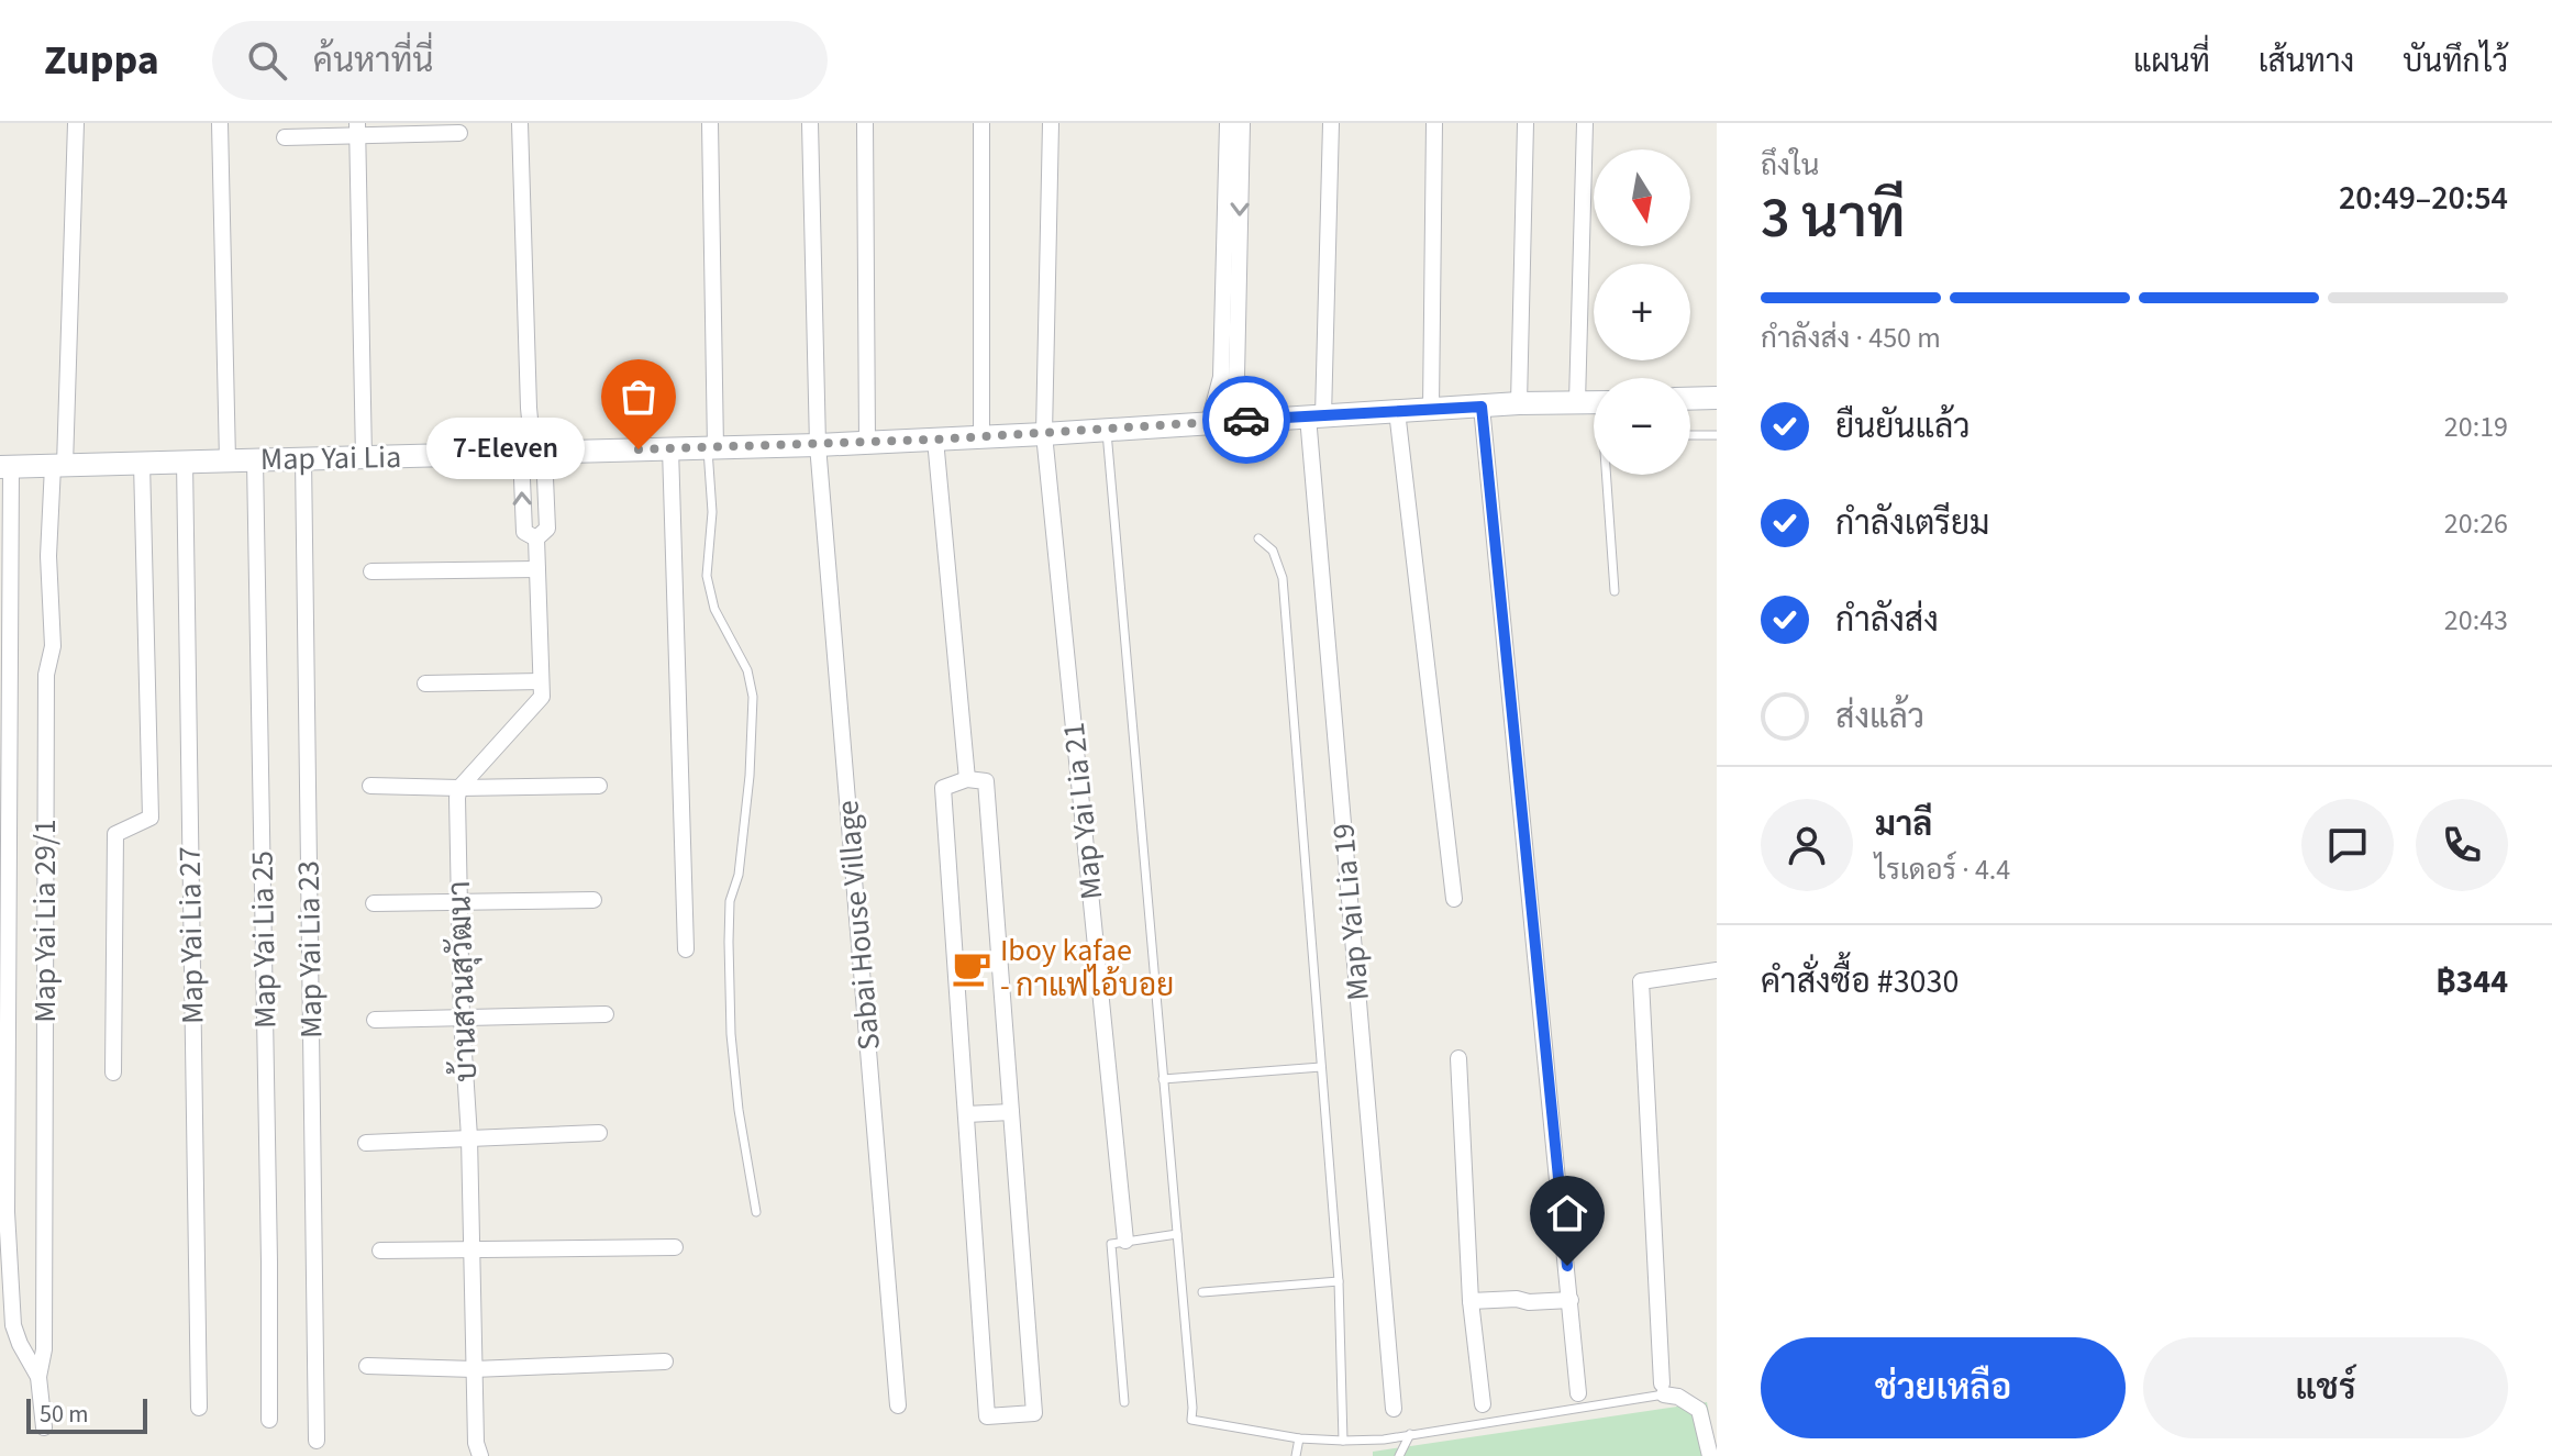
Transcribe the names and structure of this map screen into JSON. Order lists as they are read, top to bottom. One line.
{"streets":{"street":["Map Yai Lia","Map Yai Lia 21","Map Yai Lia 19","Map Yai Lia 29/1","Sabai House Village","Map Yai Lia 27","Map Yai Lia 25","Map Yai Lia 23","บ้านสวนสุวัฒนา"]},"crossings":[["Map Yai Lia","Map Yai Lia 21"],["Map Yai Lia","Map Yai Lia 19"],["Map Yai Lia","Map Yai Lia 29/1"],["Map Yai Lia","Sabai House Village"],["Map Yai Lia","Map Yai Lia 27"],["Map Yai Lia","Map Yai Lia 25"],["Map Yai Lia","Map Yai Lia 23"]],"places":{"other":["7-Eleven"],"cafe":["Iboy kafae - กาแฟไอ้บอย"]},"scale_bar":"50 m","north":"bottom","page":{"header":"Zuppa","search":"ค้นหาที่นี่","nav":["แผนที่","เส้นทาง","บันทึกไว้"],"heading":["3 นาที","ถึงใน","20:49–20:54"],"panel":["มาลี","ไรเดอร์ · 4.4","คำสั่งซื้อ #3030","฿344"],"map_buttons":["+","−"],"bar":"กำลังส่ง · 450 m","list":[["ยืนยันแล้ว","20:19"],["กำลังเตรียม","20:26"],["กำลังส่ง","20:43"],"ส่งแล้ว"],"bubble":"7-Eleven","buttons":["ช่วยเหลือ","แชร์"],"scale":"50 m"}}
